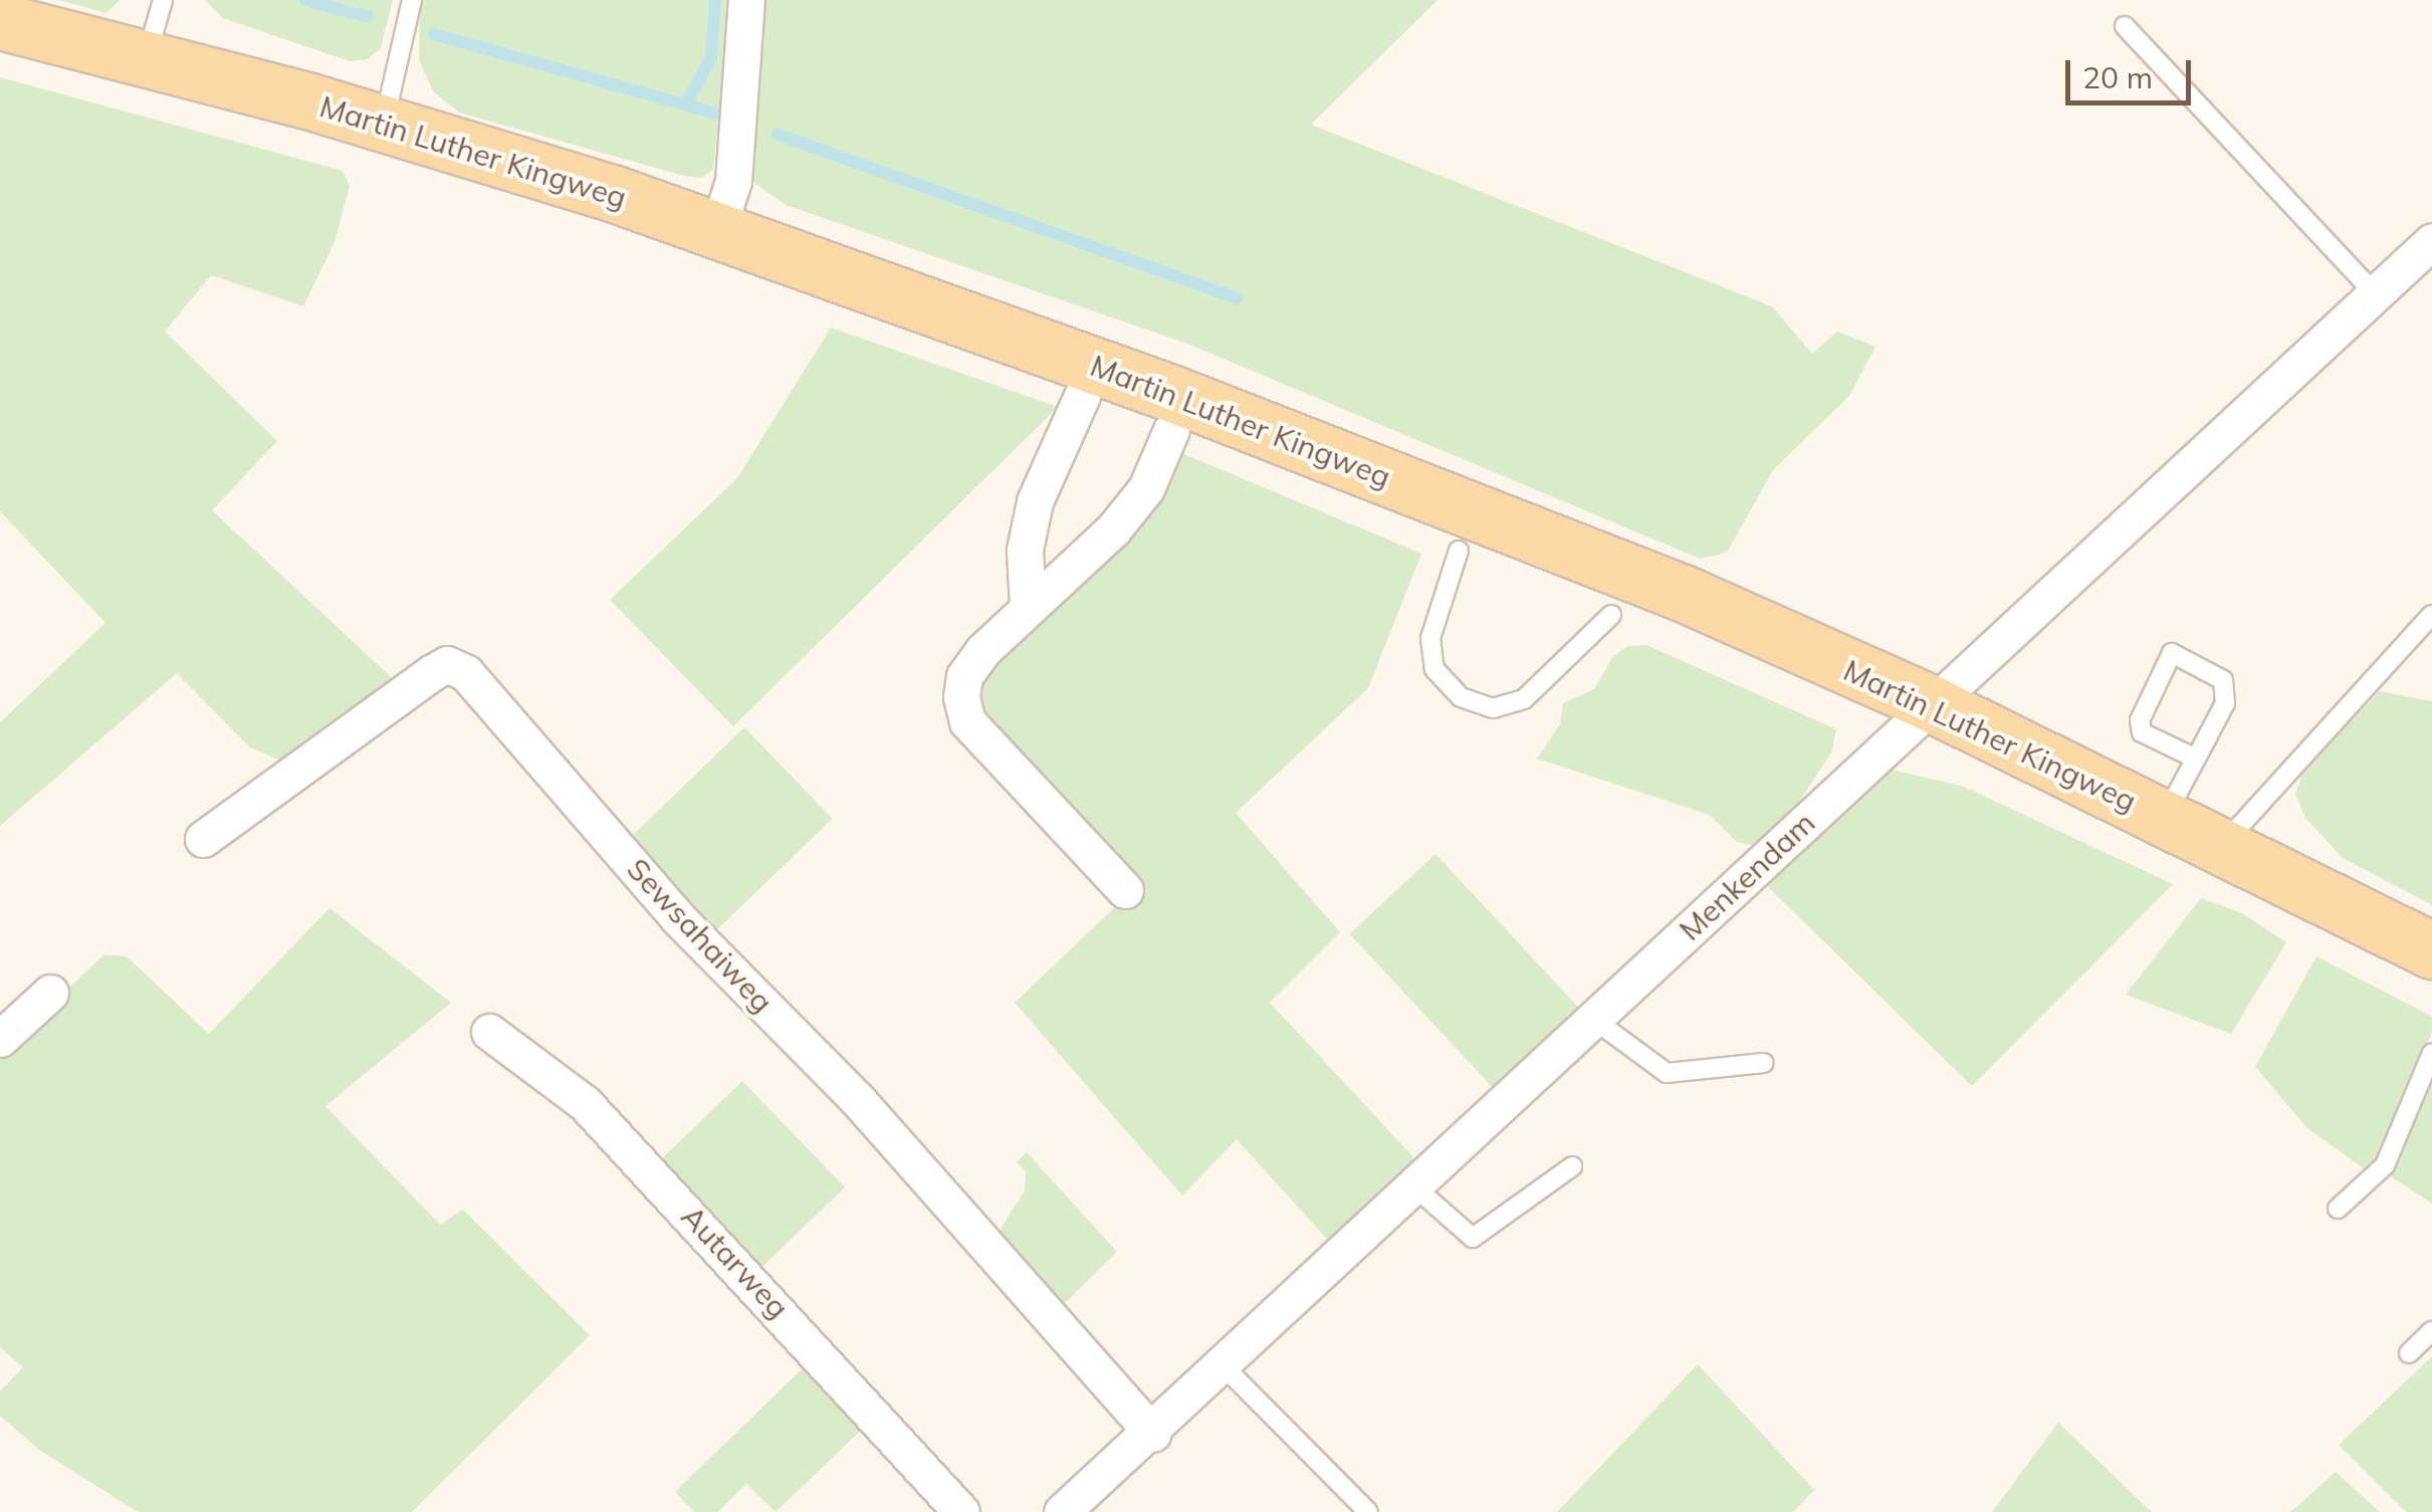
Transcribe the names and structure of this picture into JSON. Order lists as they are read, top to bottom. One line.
{"streets":{"main road":["Martin Luther Kingweg"],"street":["Menkendam","Sewsahaiweg","Autarweg"]},"crossings":[["Martin Luther Kingweg","Menkendam"],["Menkendam","Sewsahaiweg"]],"scale_bar":"20 m"}
